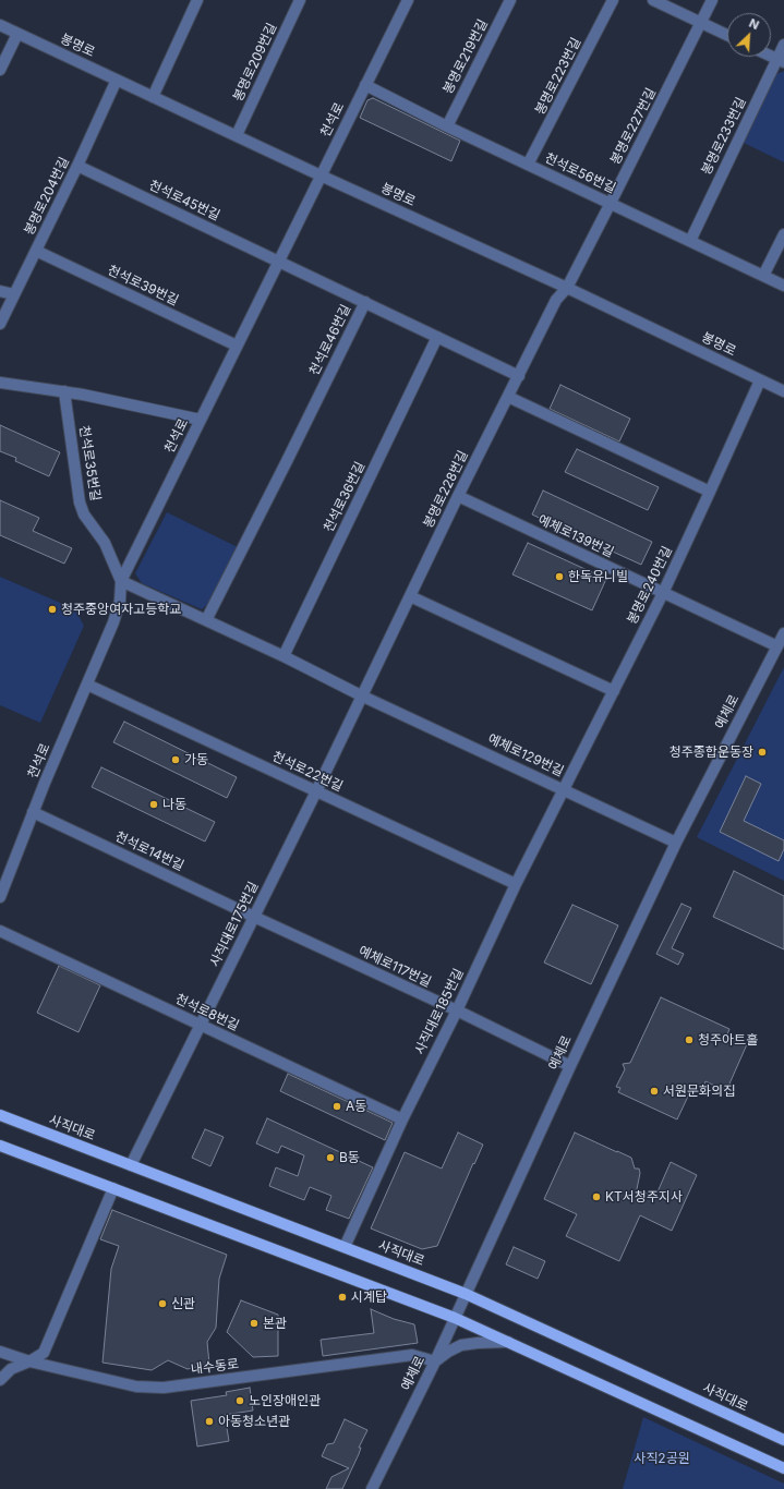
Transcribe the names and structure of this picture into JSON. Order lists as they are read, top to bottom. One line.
{"streets":{"main road":["사직대로"],"street":["봉명로","봉명로219번길","봉명로209번길","봉명로223번길","천석로","봉명로227번길","봉명로233번길","천석로56번길","봉명로204번길","천석로45번길","천석로39번길","천석로46번길","천석로35번길","봉명로228번길","천석로36번길","예체로139번길","봉명로240번길","예체로","예체로129번길","천석로22번길","천석로14번길","사직대로175번길","예체로117번길","사직대로185번길","천석로8번길","내수동로"]},"crossings":[["봉명로","봉명로209번길"],["봉명로","천석로"],["봉명로","봉명로227번길"],["봉명로","봉명로204번길"],["봉명로","봉명로228번길"],["봉명로","봉명로240번길"],["봉명로219번길","천석로56번길"],["봉명로223번길","천석로56번길"],["천석로","천석로56번길"],["천석로","천석로45번길"],["천석로","천석로39번길"],["천석로","천석로46번길"],["천석로","천석로35번길"],["천석로","예체로129번길"],["천석로","천석로22번길"],["천석로","천석로14번길"],["봉명로227번길","천석로56번길"],["봉명로227번길","봉명로228번길"],["봉명로233번길","천석로56번길"],["봉명로204번길","천석로45번길"],["봉명로204번길","천석로39번길"],["천석로45번길","천석로46번길"],["천석로46번길","봉명로228번길"],["천석로46번길","천석로36번길"],["천석로46번길","예체로129번길"],["천석로35번길","예체로129번길"],["봉명로228번길","예체로139번길"],["봉명로228번길","예체로129번길"],["봉명로228번길","사직대로175번길"],["천석로36번길","예체로129번길"],["예체로139번길","봉명로240번길"],["예체로139번길","예체로"],["봉명로240번길","예체로129번길"],["봉명로240번길","사직대로185번길"],["예체로","예체로129번길"],["예체로","예체로117번길"],["예체로","사직대로"],["예체로","내수동로"],["예체로129번길","사직대로175번길"],["예체로129번길","사직대로185번길"],["천석로22번길","사직대로175번길"],["천석로22번길","사직대로185번길"],["천석로14번길","사직대로175번길"],["천석로14번길","예체로117번길"],["사직대로175번길","예체로117번길"],["사직대로175번길","천석로8번길"],["사직대로175번길","사직대로"],["예체로117번길","사직대로185번길"],["사직대로185번길","천석로8번길"],["사직대로185번길","사직대로"]],"parks":["사직2공원"],"places":["한독유니빌","청주중앙여자고등학교","청주종합운동장","가동","나동","청주아트홀","서원문화의집","A동","B동","KT서청주지사","시계탑","신관","본관","노인장애인관","아동청소년관"],"north":"top right"}
